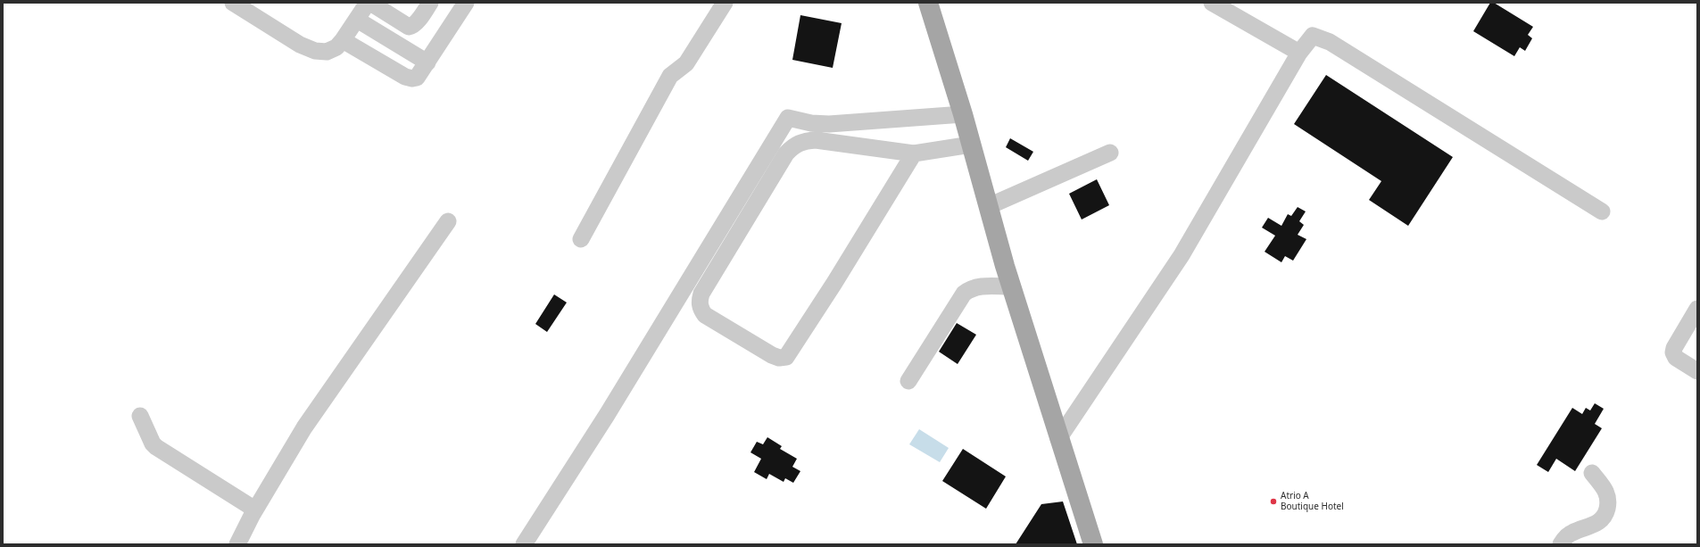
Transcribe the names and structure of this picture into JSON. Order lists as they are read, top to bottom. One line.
{"places":["Atrio A Boutique Hotel"]}
